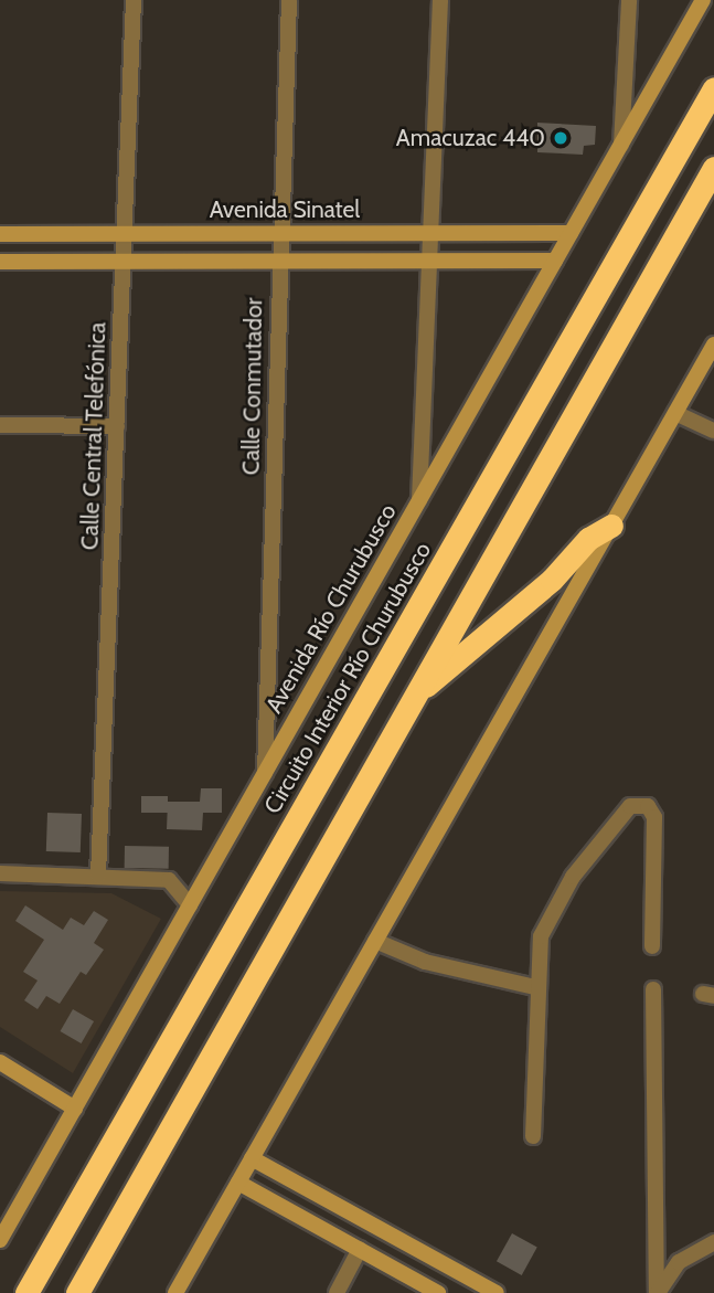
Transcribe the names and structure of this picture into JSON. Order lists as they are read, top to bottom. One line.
{"streets":{"highway":["Circuito Interior Río Churubusco"],"main road":["Avenida Sinatel","Avenida Río Churubusco"],"street":["Calle Conmutador","Calle Central Telefónica"]},"crossings":[["Avenida Sinatel","Calle Conmutador"],["Avenida Sinatel","Calle Central Telefónica"],["Avenida Sinatel","Avenida Río Churubusco"],["Calle Conmutador","Avenida Río Churubusco"]],"places":["Amacuzac 440"]}
